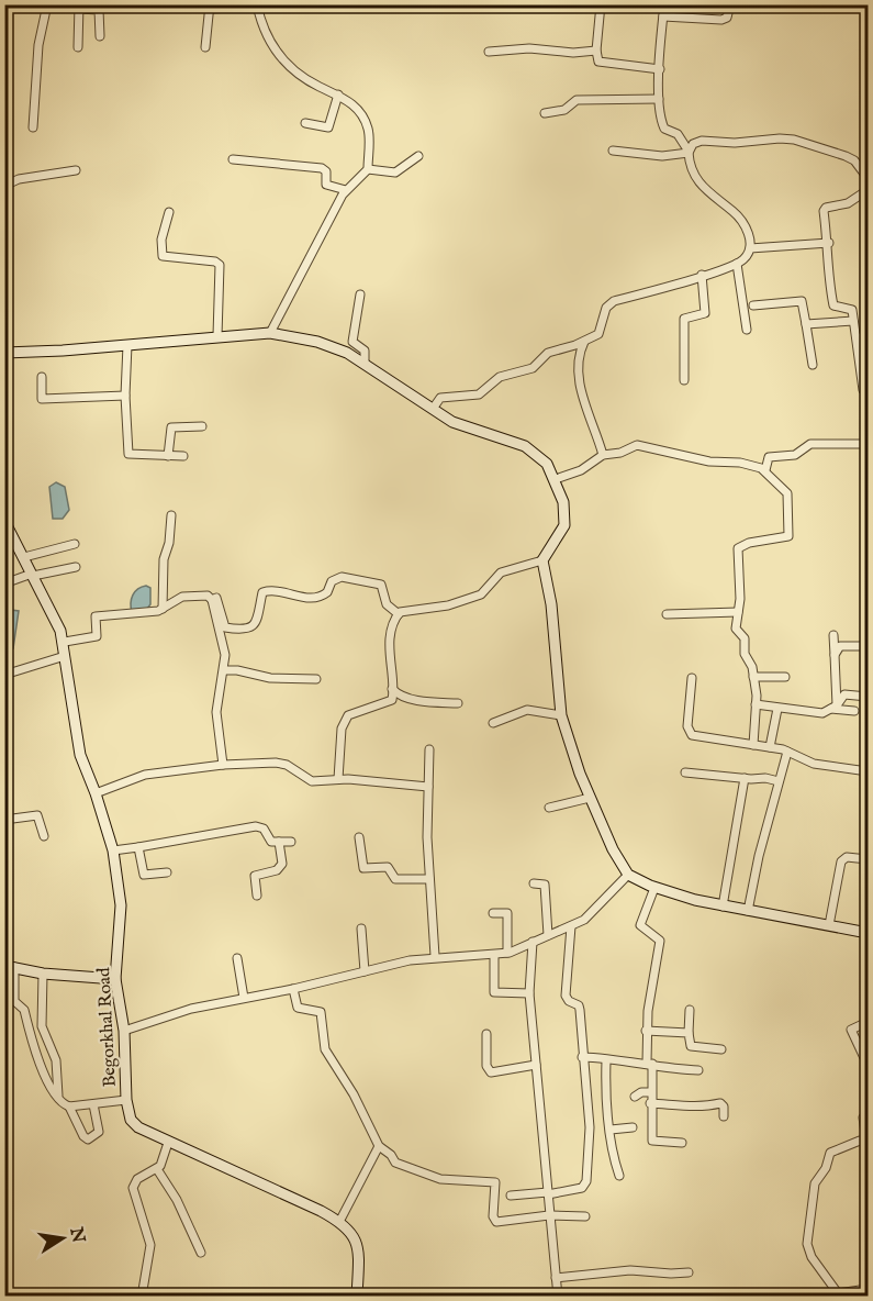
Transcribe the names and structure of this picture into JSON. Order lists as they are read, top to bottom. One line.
{"streets":{"street":["Begorkhal Road"]},"north":"right"}
